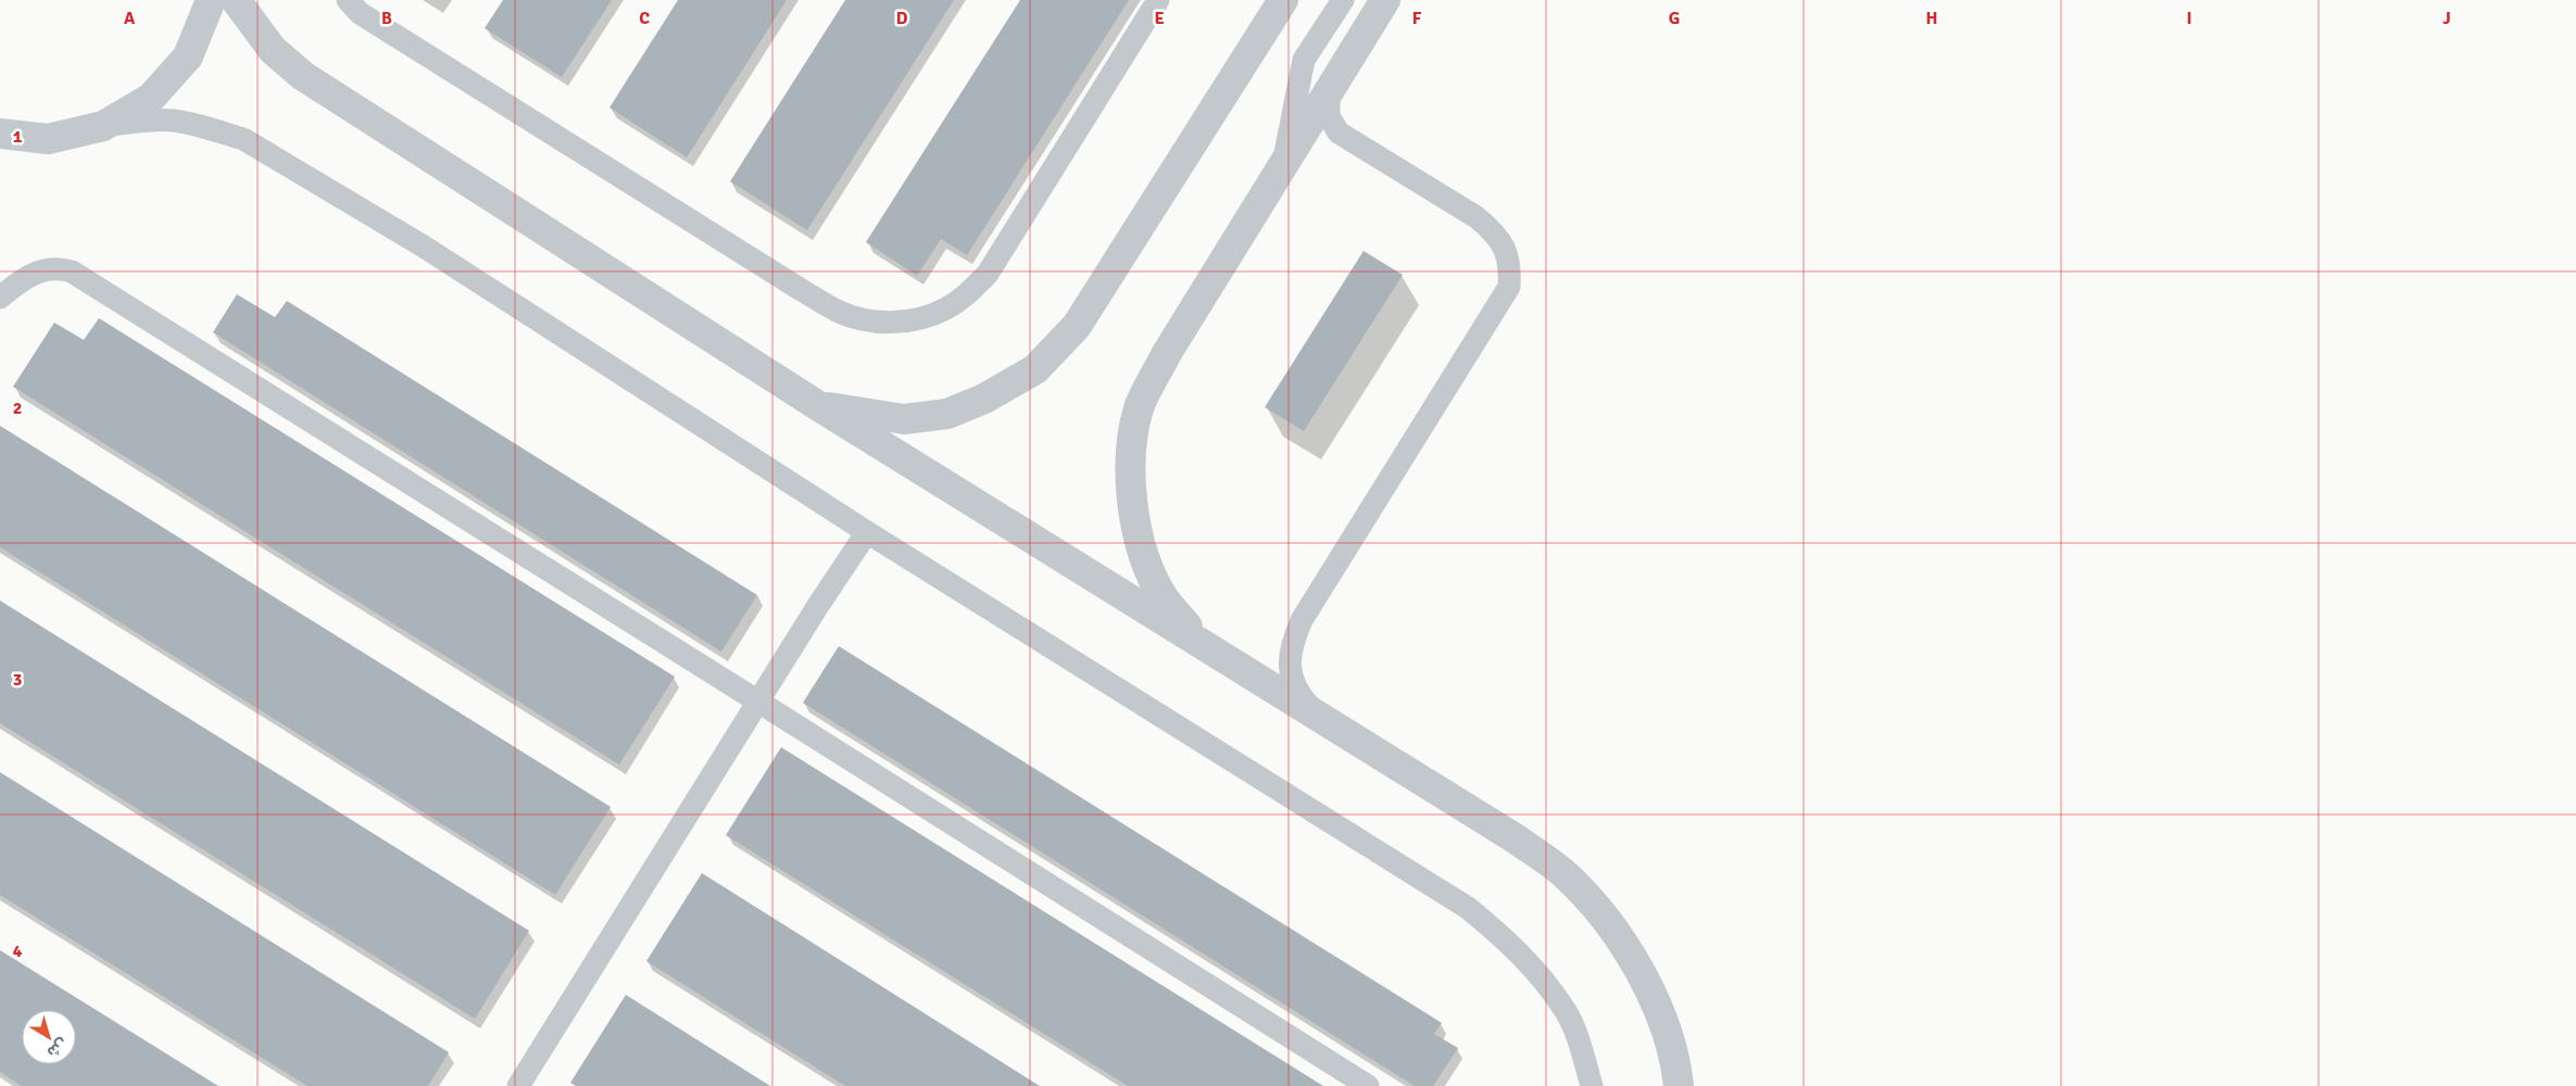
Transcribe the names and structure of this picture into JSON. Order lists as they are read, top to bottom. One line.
{"north":"bottom right","grid":{"columns":["A","B","C","D","E","F","G","H","I","J"],"rows":["1","2","3","4"]}}
